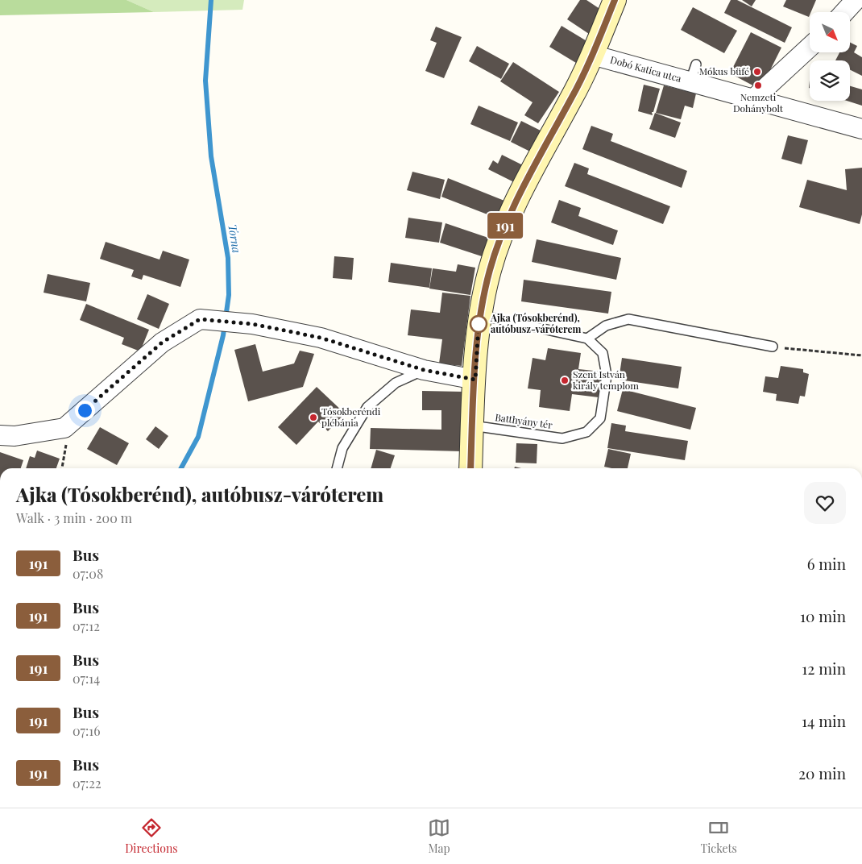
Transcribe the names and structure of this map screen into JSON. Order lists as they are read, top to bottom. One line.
{"streets":{"street":["Dobó Katica utca"],"lane":["Batthyány tér"]},"water":["Torna"],"places":["Mókus büfé","Nemzeti Dohánybolt","Ajka (Tósokberénd), autóbusz-váróterem","Szent István király templom","Tósokberéndi plébánia"],"lines":["bus line 191"],"north":"bottom right","page":{"on_map":"191","heading":["Ajka (Tósokberénd), autóbusz-váróterem","Walk · 3 min · 200 m"],"list":[{"mark":"191","name":"Bus","note":"07:08","value":"6 min"},{"mark":"191","name":"Bus","note":"07:12","value":"10 min"},{"mark":"191","name":"Bus","note":"07:14","value":"12 min"},{"mark":"191","name":"Bus","note":"07:16","value":"14 min"},{"mark":"191","name":"Bus","note":"07:22","value":"20 min"}],"tabs":["Directions","Map","Tickets"]}}
